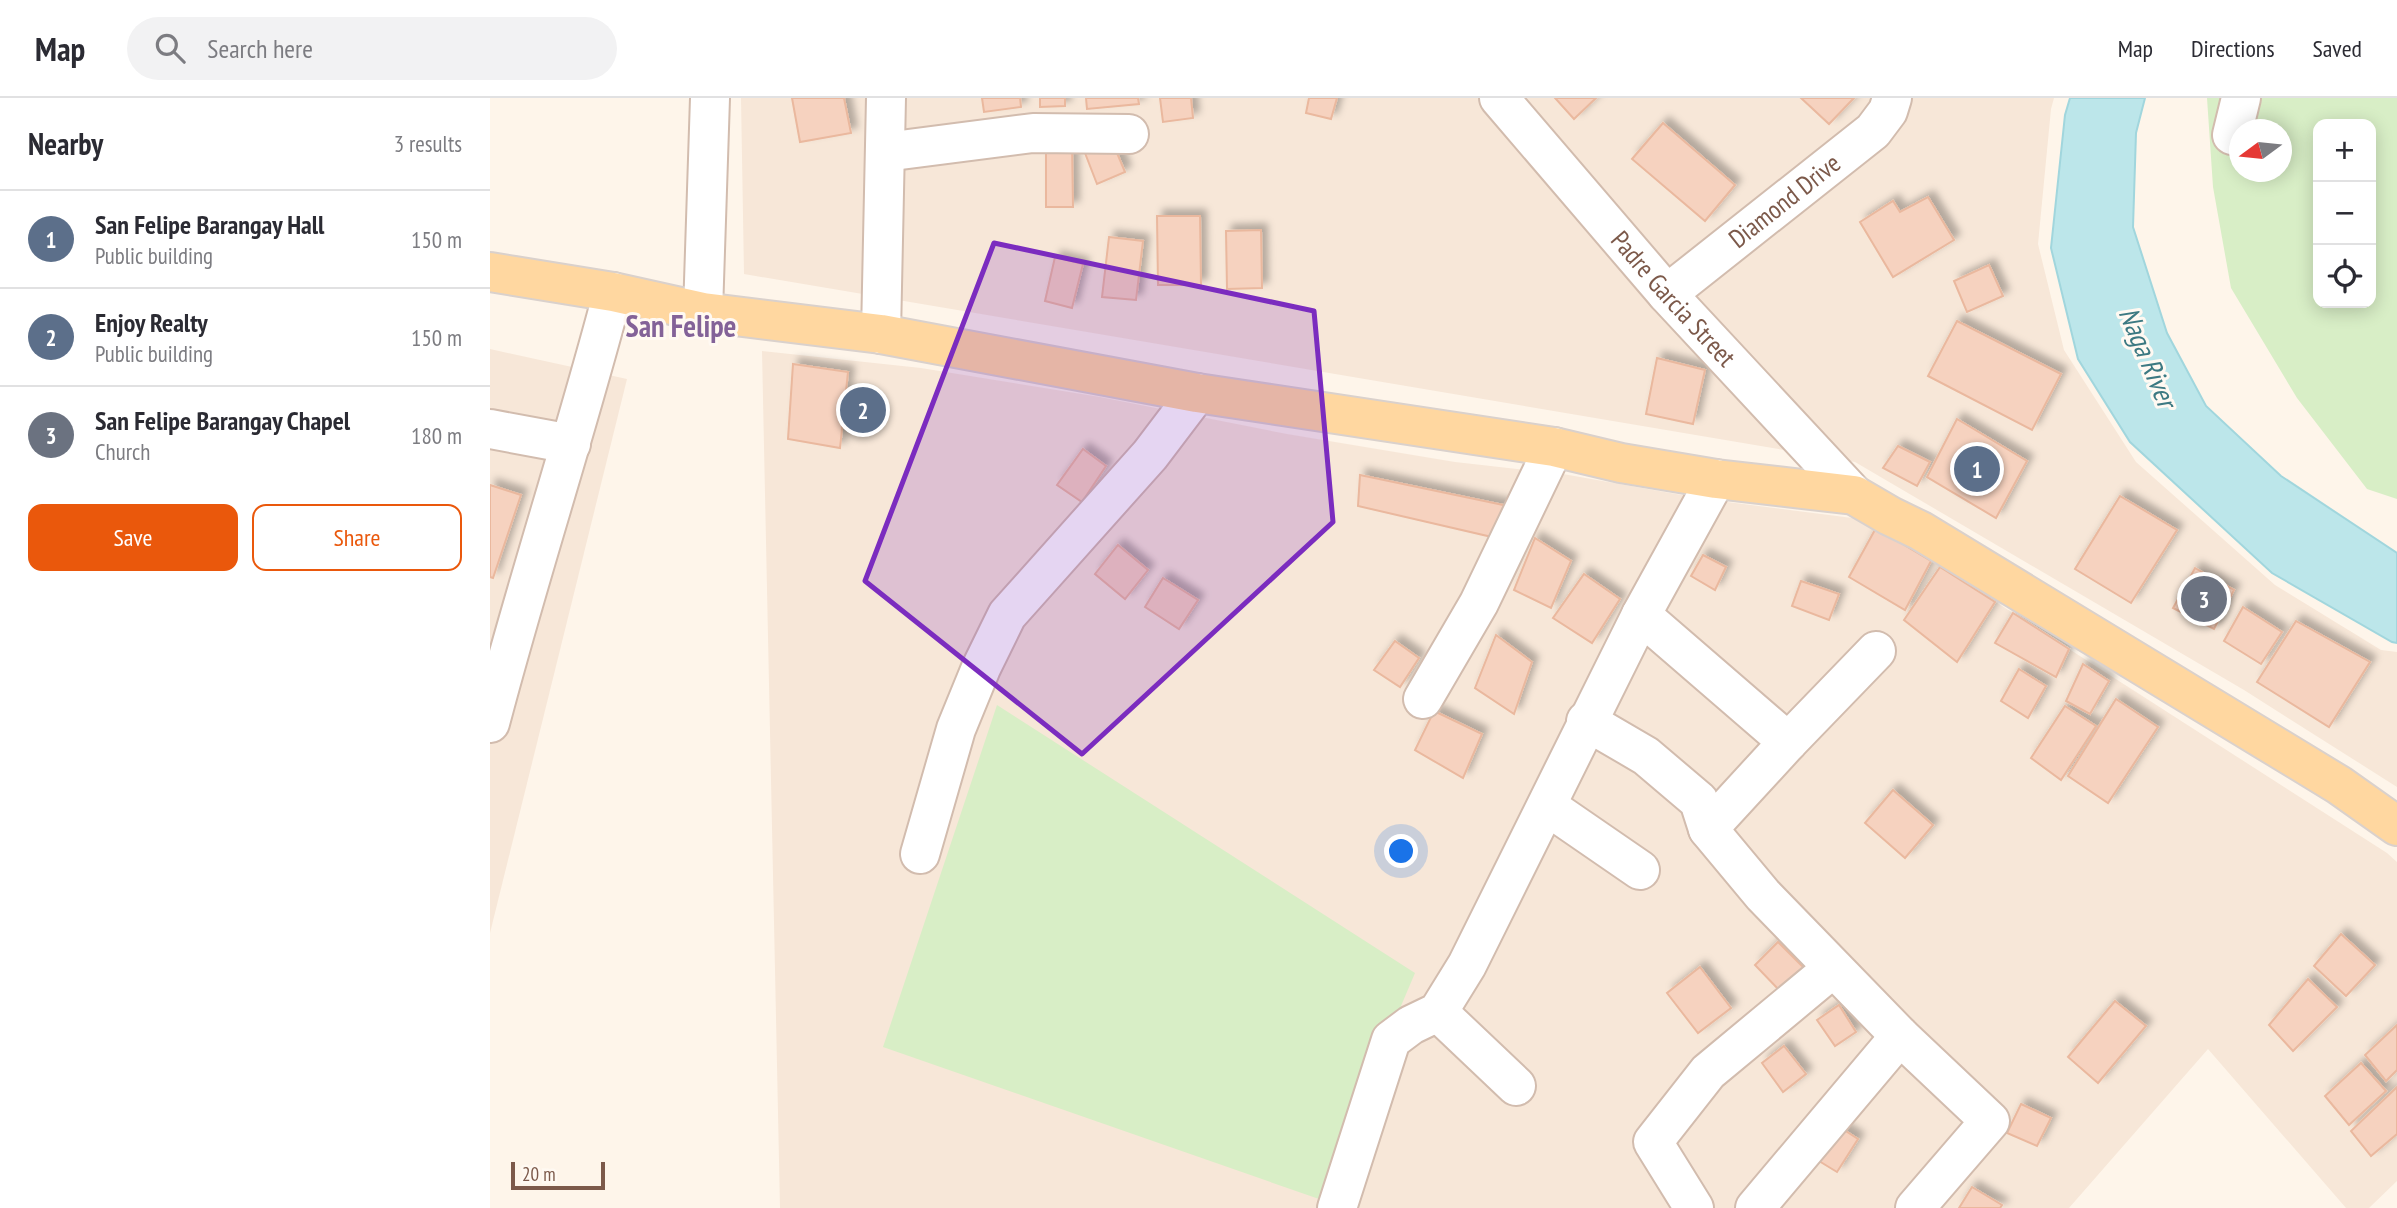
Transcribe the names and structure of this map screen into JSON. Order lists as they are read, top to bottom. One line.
{"streets":{"street":["Diamond Drive","Padre Garcia Street"]},"crossings":[["Diamond Drive","Padre Garcia Street"]],"districts":["San Felipe"],"water":["Naga River"],"scale_bar":"20 m","north":"left","page":{"header":"Map","search":"Search here","nav":["Map","Directions","Saved"],"heading":["Nearby","3 results"],"map_buttons":["+","−"],"list":[{"mark":"1","name":"San Felipe Barangay Hall","note":"Public building","value":"150 m"},{"mark":"2","name":"Enjoy Realty","note":"Public building","value":"150 m"},{"mark":"3","name":"San Felipe Barangay Chapel","note":"Church","value":"180 m"}],"pins":["2","1","3"],"buttons":["Save","Share"],"scale":"20 m"}}
